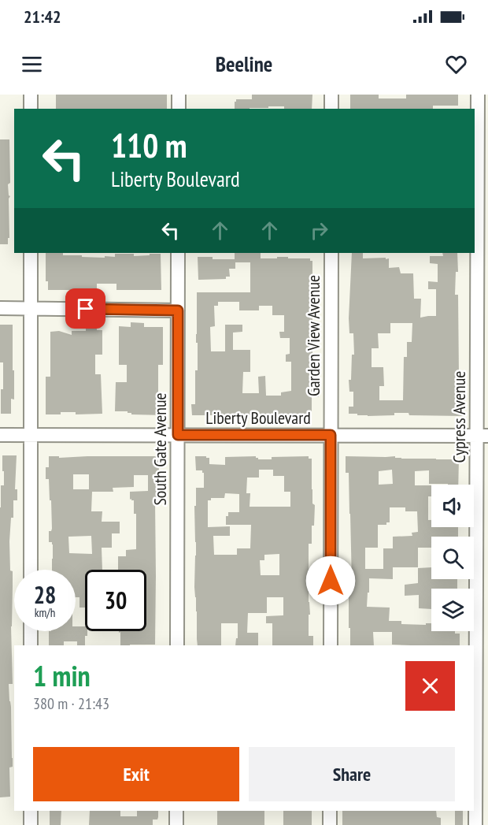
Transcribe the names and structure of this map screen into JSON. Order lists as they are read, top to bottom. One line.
{"streets":{"street":["Garden View Avenue","Cypress Avenue","Liberty Boulevard","South Gate Avenue"]},"crossings":[["Garden View Avenue","Liberty Boulevard"],["Cypress Avenue","Liberty Boulevard"],["Liberty Boulevard","South Gate Avenue"]],"page":{"status":"21:42","header":"Beeline","turn":["110 m","Liberty Boulevard"],"speed":"28 km/h","limit":"30","heading":["1 min","380 m · 21:43"],"buttons":["Exit","Share"]}}
